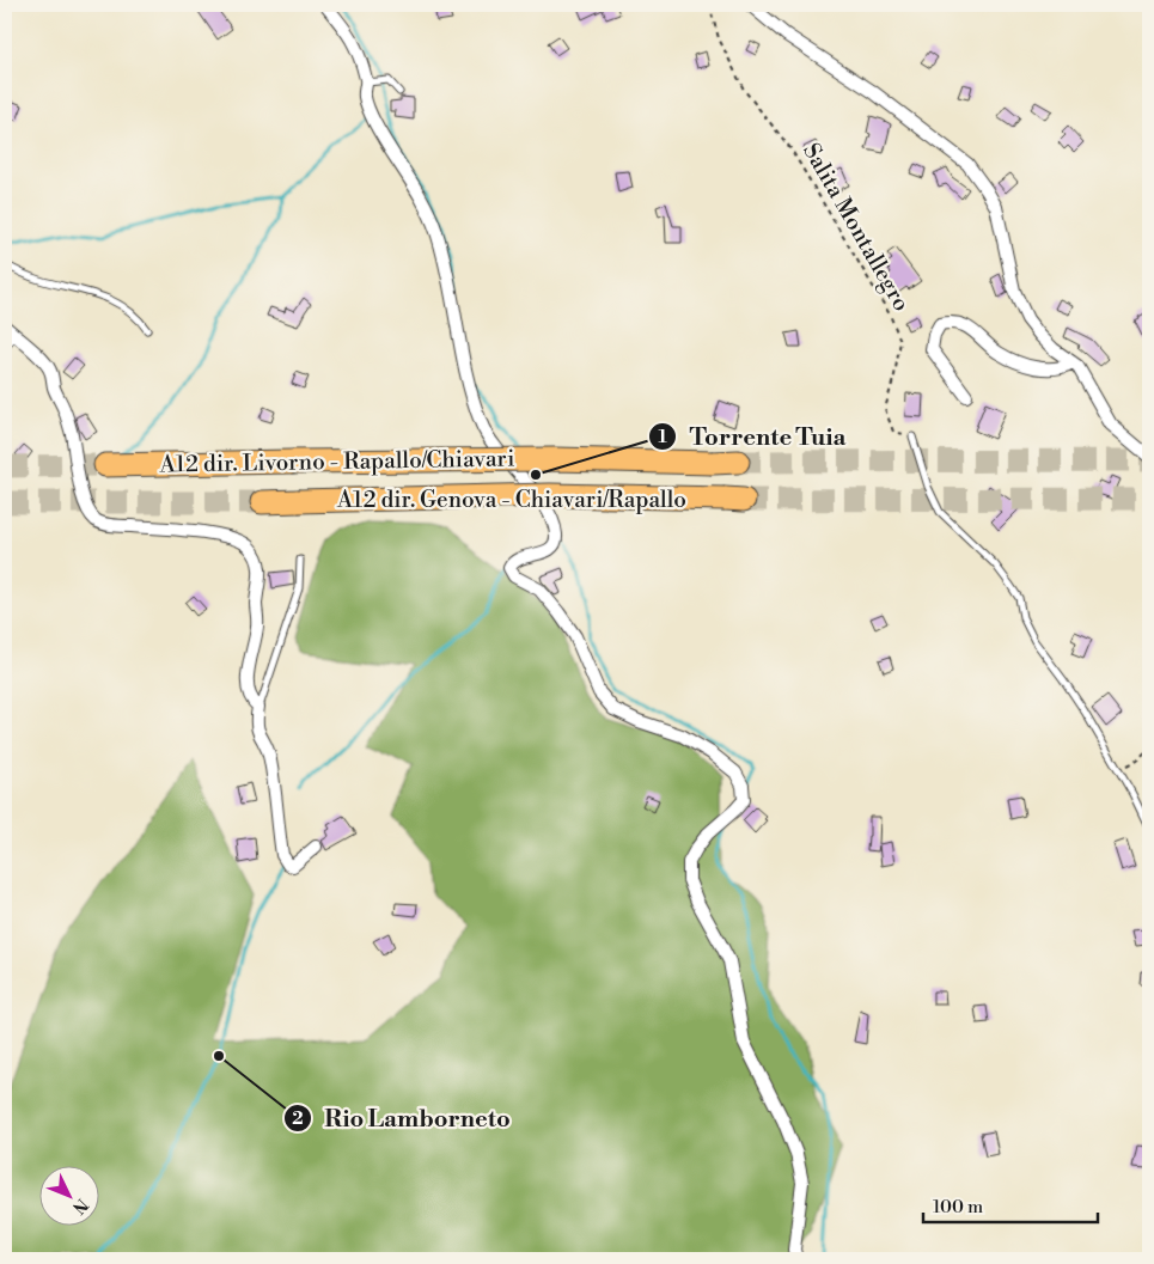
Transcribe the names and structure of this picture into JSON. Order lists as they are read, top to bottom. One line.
{"streets":{"highway":["A12 dir. Livorno - Rapallo/Chiavari","A12 dir. Genova - Chiavari/Rapallo"],"path":["Salita Montallegro"]},"places":["Torrente Tuia","Rio Lamborneto"],"scale_bar":"100 m","north":"bottom right"}
